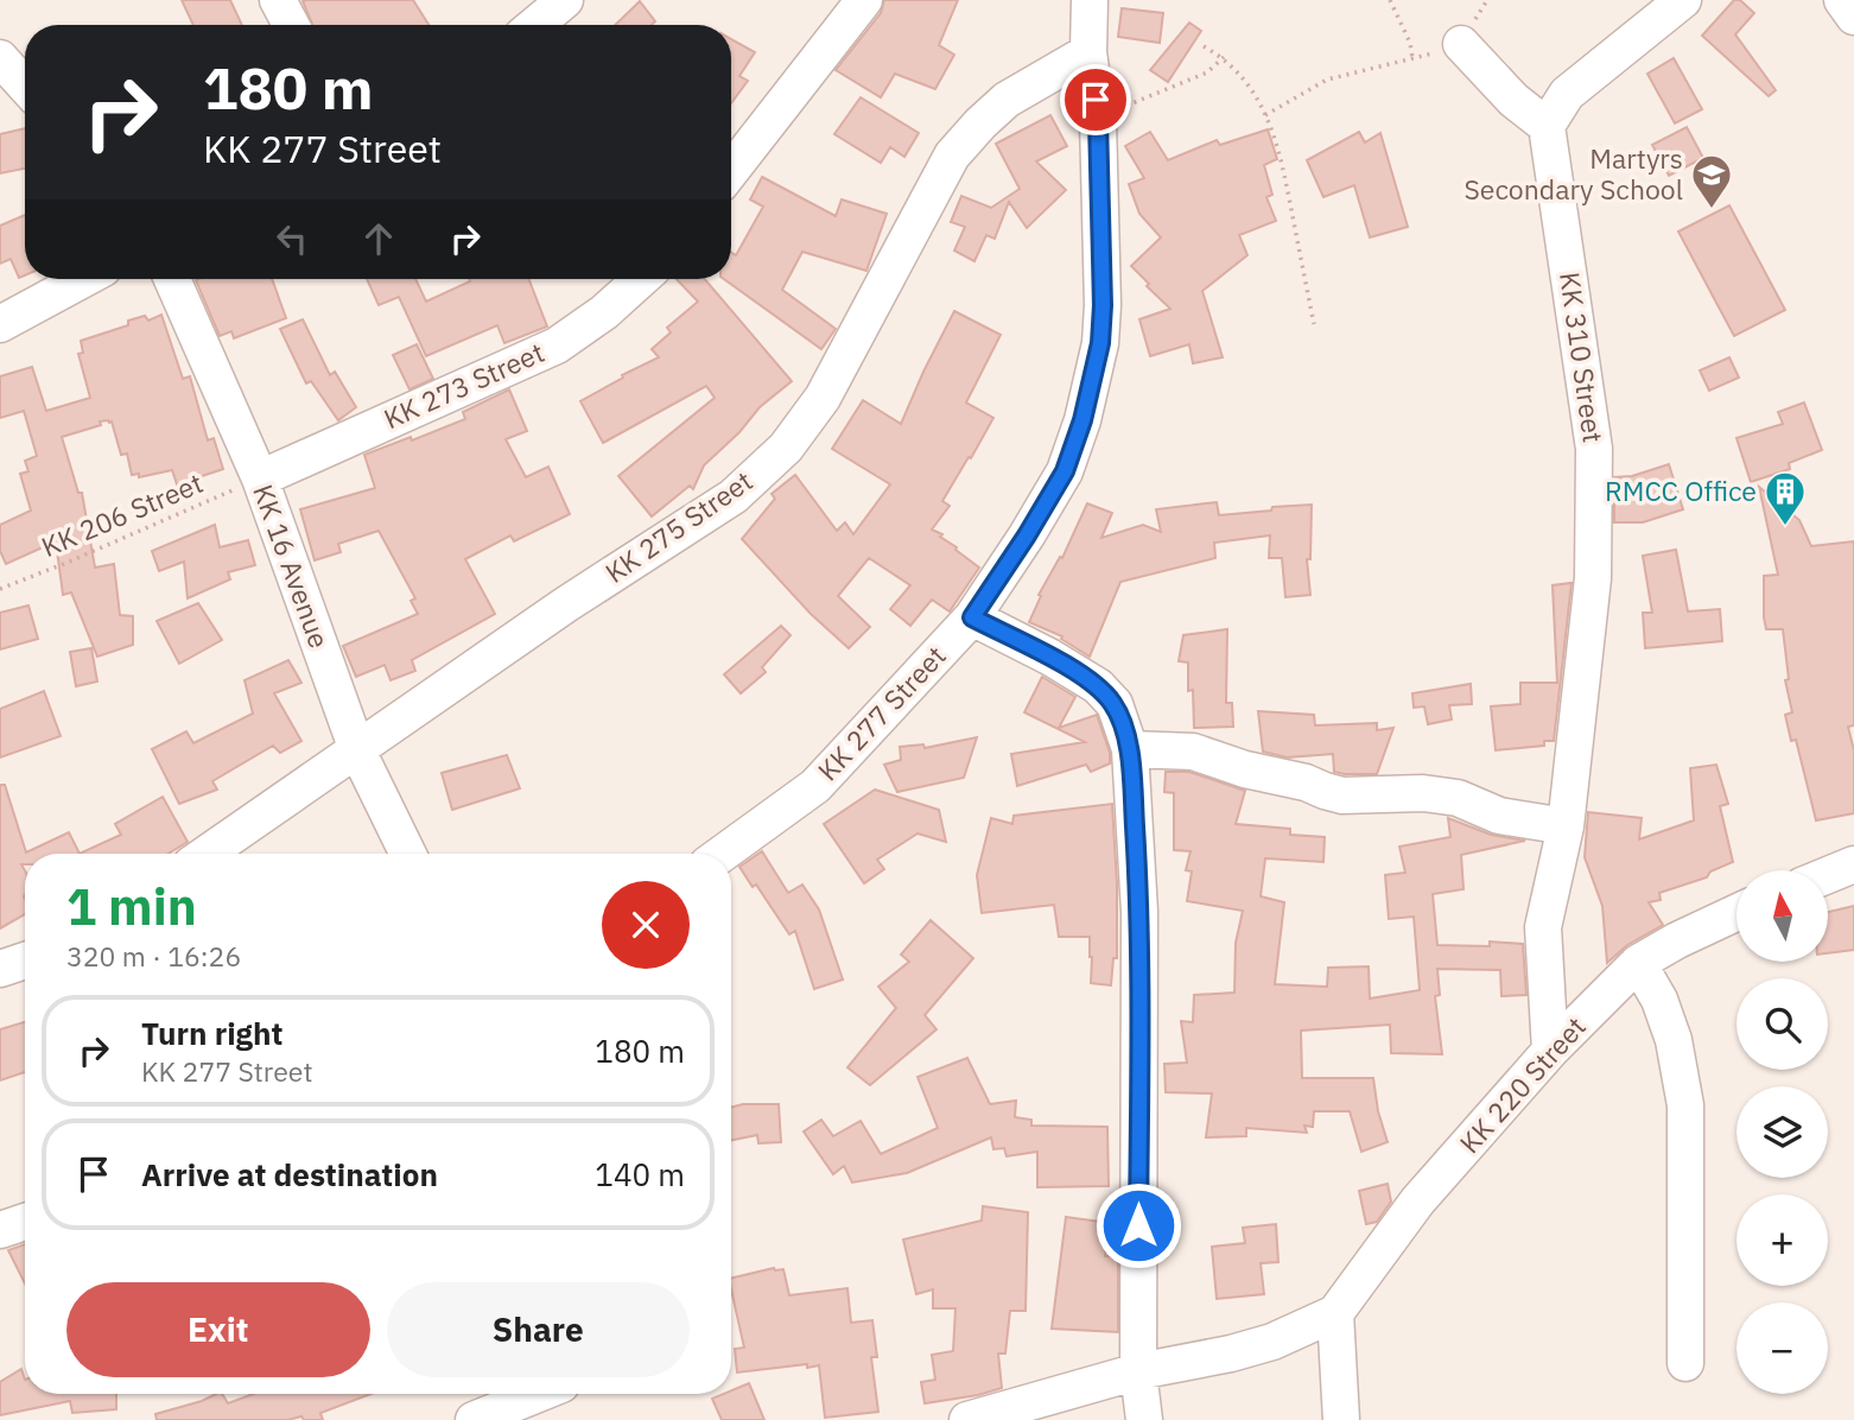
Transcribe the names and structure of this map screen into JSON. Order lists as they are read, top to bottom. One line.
{"streets":{"street":["KK 310 Street","KK 273 Street","KK 275 Street","KK 16 Avenue","KK 277 Street","KK 220 Street"],"path":["KK 206 Street"]},"crossings":[["KK 310 Street","KK 220 Street"],["KK 273 Street","KK 206 Street"],["KK 273 Street","KK 16 Avenue"],["KK 206 Street","KK 16 Avenue"],["KK 275 Street","KK 16 Avenue"],["KK 275 Street","KK 277 Street"]],"places":{"school or university":["Martyrs Secondary School"],"building":["RMCC Office"]},"north":"top","page":{"turn":["180 m","KK 277 Street"],"heading":["1 min","320 m · 16:26"],"map_buttons":["+","−"],"list":[{"name":"Turn right","note":"KK 277 Street","value":"180 m"},{"name":"Arrive at destination","value":"140 m"}],"buttons":["Exit","Share"]}}
